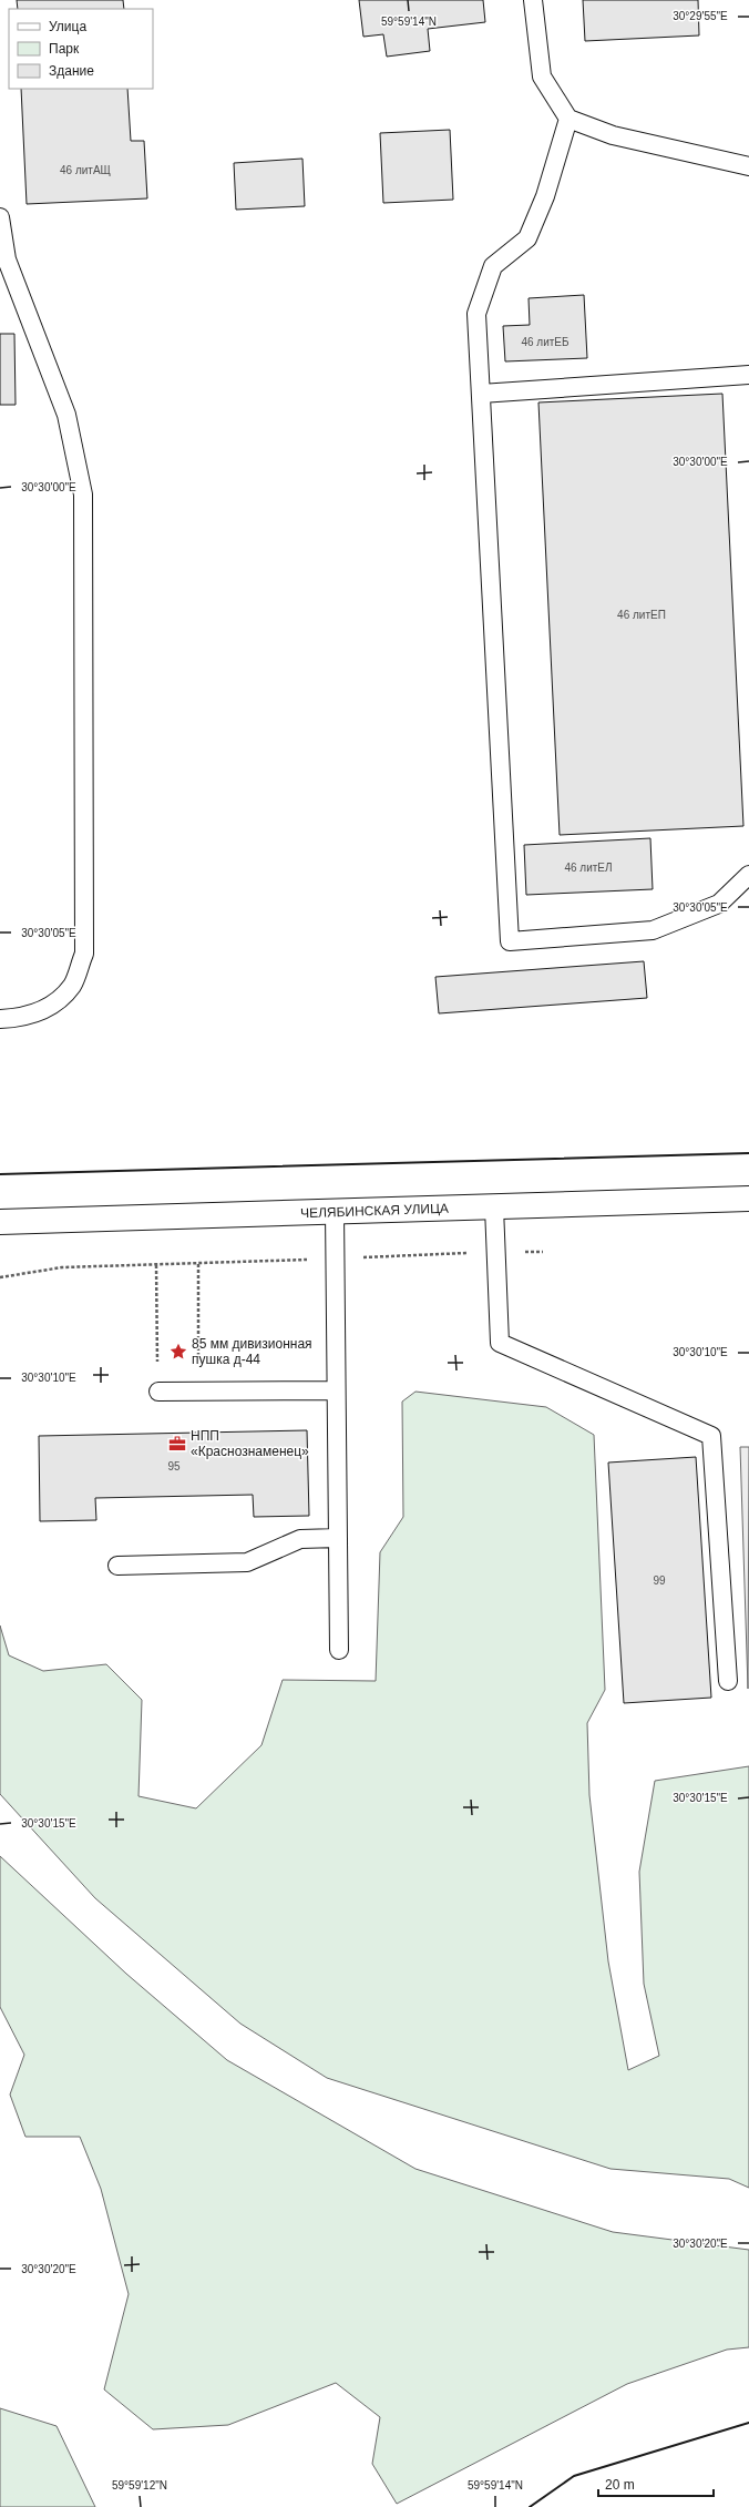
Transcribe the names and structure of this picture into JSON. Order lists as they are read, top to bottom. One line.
{"streets":{"street":["ЧЕЛЯБИНСКАЯ УЛИЦА"]},"places":{"place":["85 мм дивизионная пушка д-44"],"office":["НПП «Краснознаменец»"]},"house_numbers":["46 литАЩ","46 литЕБ","46 литЕП","46 литЕЛ","95","99"],"legend":["Улица","Парк","Здание"],"scale_bar":"20 m","coordinates":["30°29'55\"E","59°59'14\"N","30°30'00\"E","30°30'05\"E","30°30'10\"E","30°30'15\"E","30°30'20\"E","59°59'12\"N"]}
